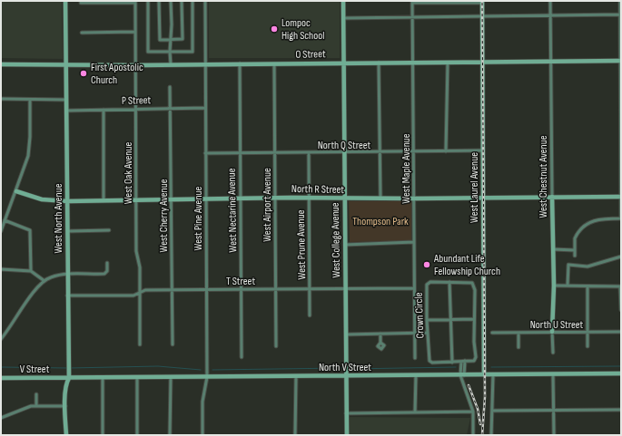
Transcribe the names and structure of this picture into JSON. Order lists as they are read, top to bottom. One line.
{"streets":{"street":["O Street","P Street","North Q Street","West Maple Avenue","West Oak Avenue","West Chestnut Avenue","West Laurel Avenue","North R Street","West Airport Avenue","West Nectarine Avenue","West Cherry Avenue","West North Avenue","West Pine Avenue","West College Avenue","West Prune Avenue","T Street","Crown Circle","North U Street","North V Street","V Street"]},"crossings":[["O Street","West Maple Avenue"],["O Street","West Oak Avenue"],["O Street","West Chestnut Avenue"],["O Street","West Laurel Avenue"],["O Street","West Airport Avenue"],["O Street","West Nectarine Avenue"],["O Street","West North Avenue"],["O Street","West Pine Avenue"],["O Street","West College Avenue"],["P Street","West Oak Avenue"],["P Street","West Cherry Avenue"],["P Street","West North Avenue"],["P Street","West Pine Avenue"],["North Q Street","West Maple Avenue"],["North Q Street","West Laurel Avenue"],["North Q Street","West Airport Avenue"],["North Q Street","West Nectarine Avenue"],["North Q Street","West Pine Avenue"],["North Q Street","West College Avenue"],["North Q Street","West Prune Avenue"],["West Maple Avenue","North R Street"],["West Maple Avenue","T Street"],["West Oak Avenue","North R Street"],["West Oak Avenue","T Street"],["West Chestnut Avenue","North R Street"],["West Chestnut Avenue","North U Street"],["West Laurel Avenue","North R Street"],["West Laurel Avenue","North V Street"],["North R Street","West Airport Avenue"],["North R Street","West Nectarine Avenue"],["North R Street","West Cherry Avenue"],["North R Street","West North Avenue"],["North R Street","West Pine Avenue"],["North R Street","West College Avenue"],["North R Street","West Prune Avenue"],["West Airport Avenue","T Street"],["West Nectarine Avenue","T Street"],["West Cherry Avenue","T Street"],["West North Avenue","T Street"],["West North Avenue","North V Street"],["West North Avenue","V Street"],["West Pine Avenue","T Street"],["West Pine Avenue","North V Street"],["West College Avenue","T Street"],["West College Avenue","North V Street"],["West Prune Avenue","T Street"],["North V Street","V Street"]],"parks":["Thompson Park"],"places":["Lompoc High School","First Apostolic Church","Abundant Life Fellowship Church"]}
